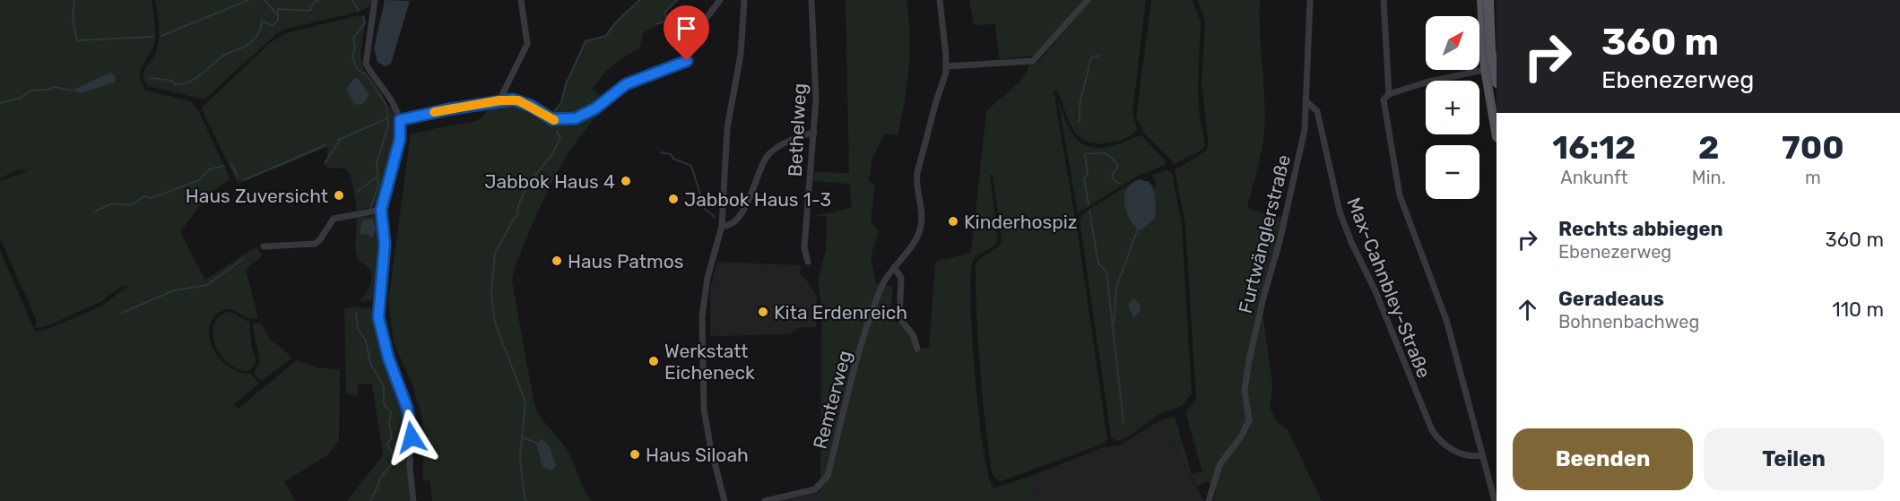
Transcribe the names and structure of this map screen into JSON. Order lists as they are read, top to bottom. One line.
{"streets":{"street":["Bethelweg","Furtwänglerstraße","Max-Cahnbley-Straße","Remterweg"]},"crossings":[["Furtwänglerstraße","Max-Cahnbley-Straße"]],"places":["Jabbok Haus 4","Haus Zuversicht","Jabbok Haus 1-3","Kinderhospiz","Haus Patmos","Kita Erdenreich","Werkstatt Eicheneck","Haus Siloah"],"north":"top right","page":{"turn":["360 m","Ebenezerweg"],"map_buttons":["+","−"],"eta":["16:12","Ankunft","2","Min.","700","m"],"list":[{"name":"Rechts abbiegen","note":"Ebenezerweg","value":"360 m"},{"name":"Geradeaus","note":"Bohnenbachweg","value":"110 m"}],"buttons":["Beenden","Teilen"]}}
